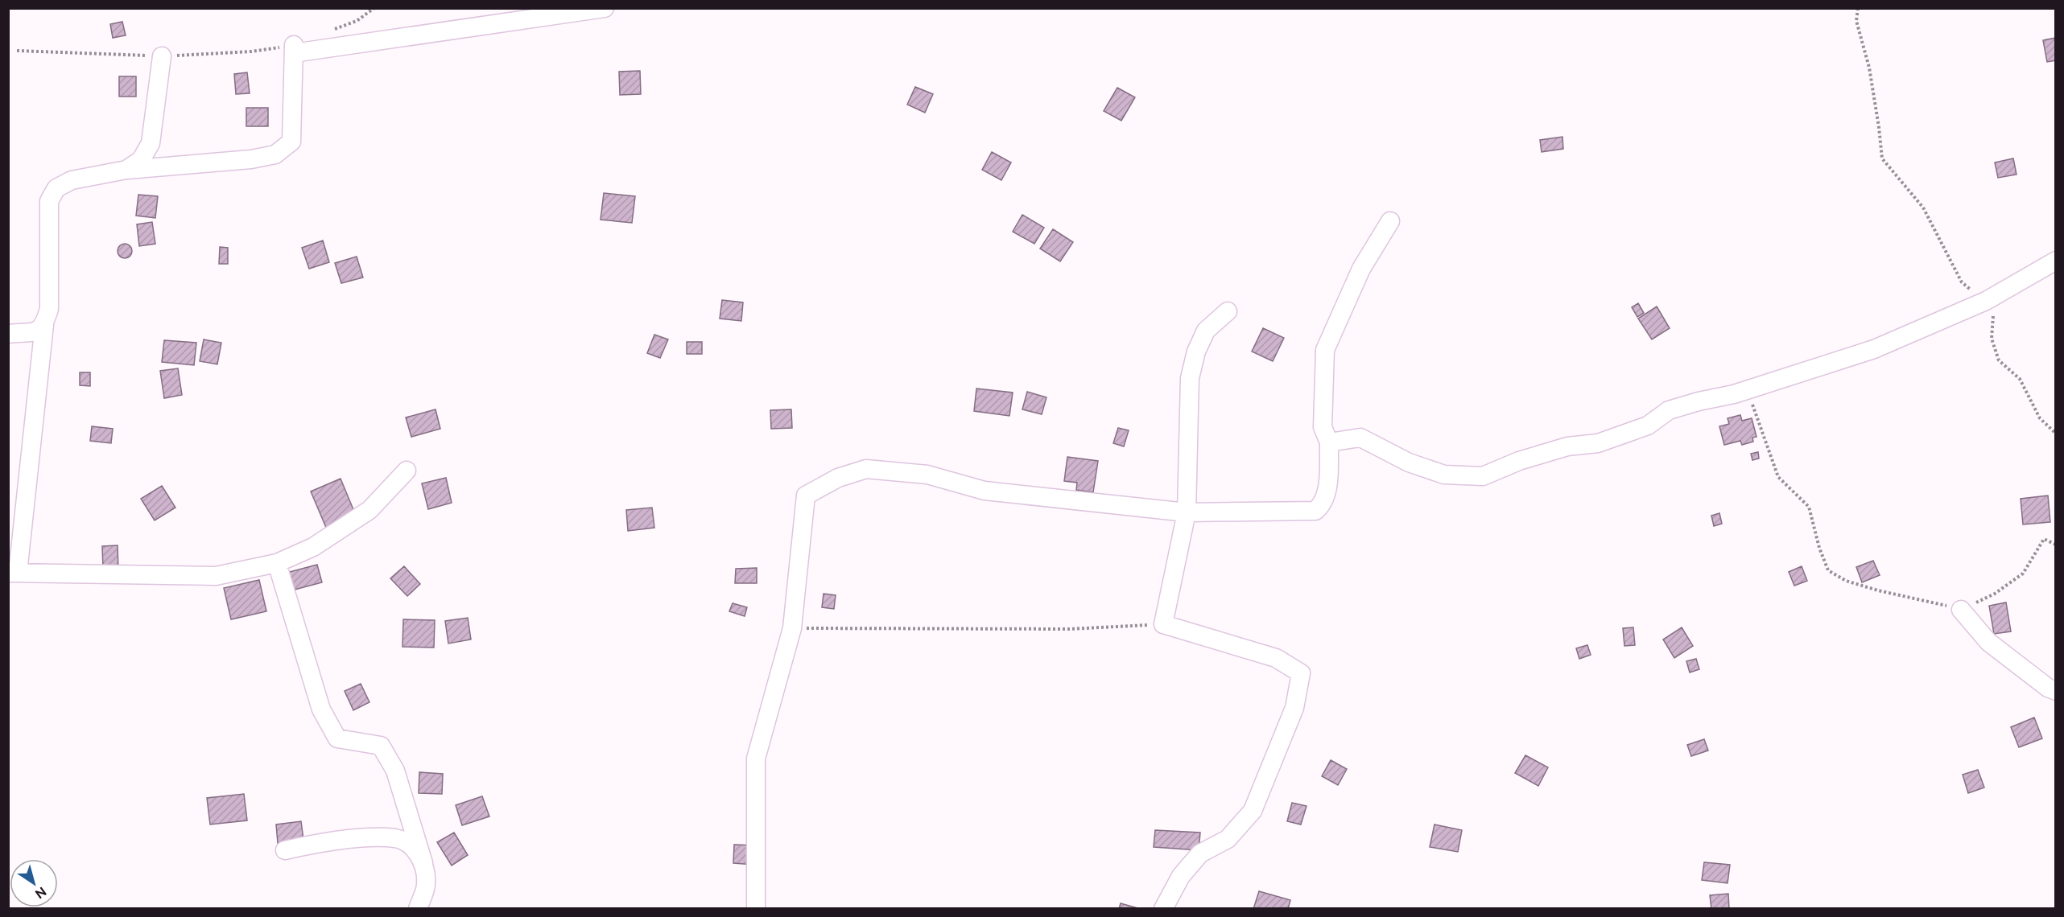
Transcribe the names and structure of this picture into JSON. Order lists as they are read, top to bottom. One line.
{"north":"bottom right"}
